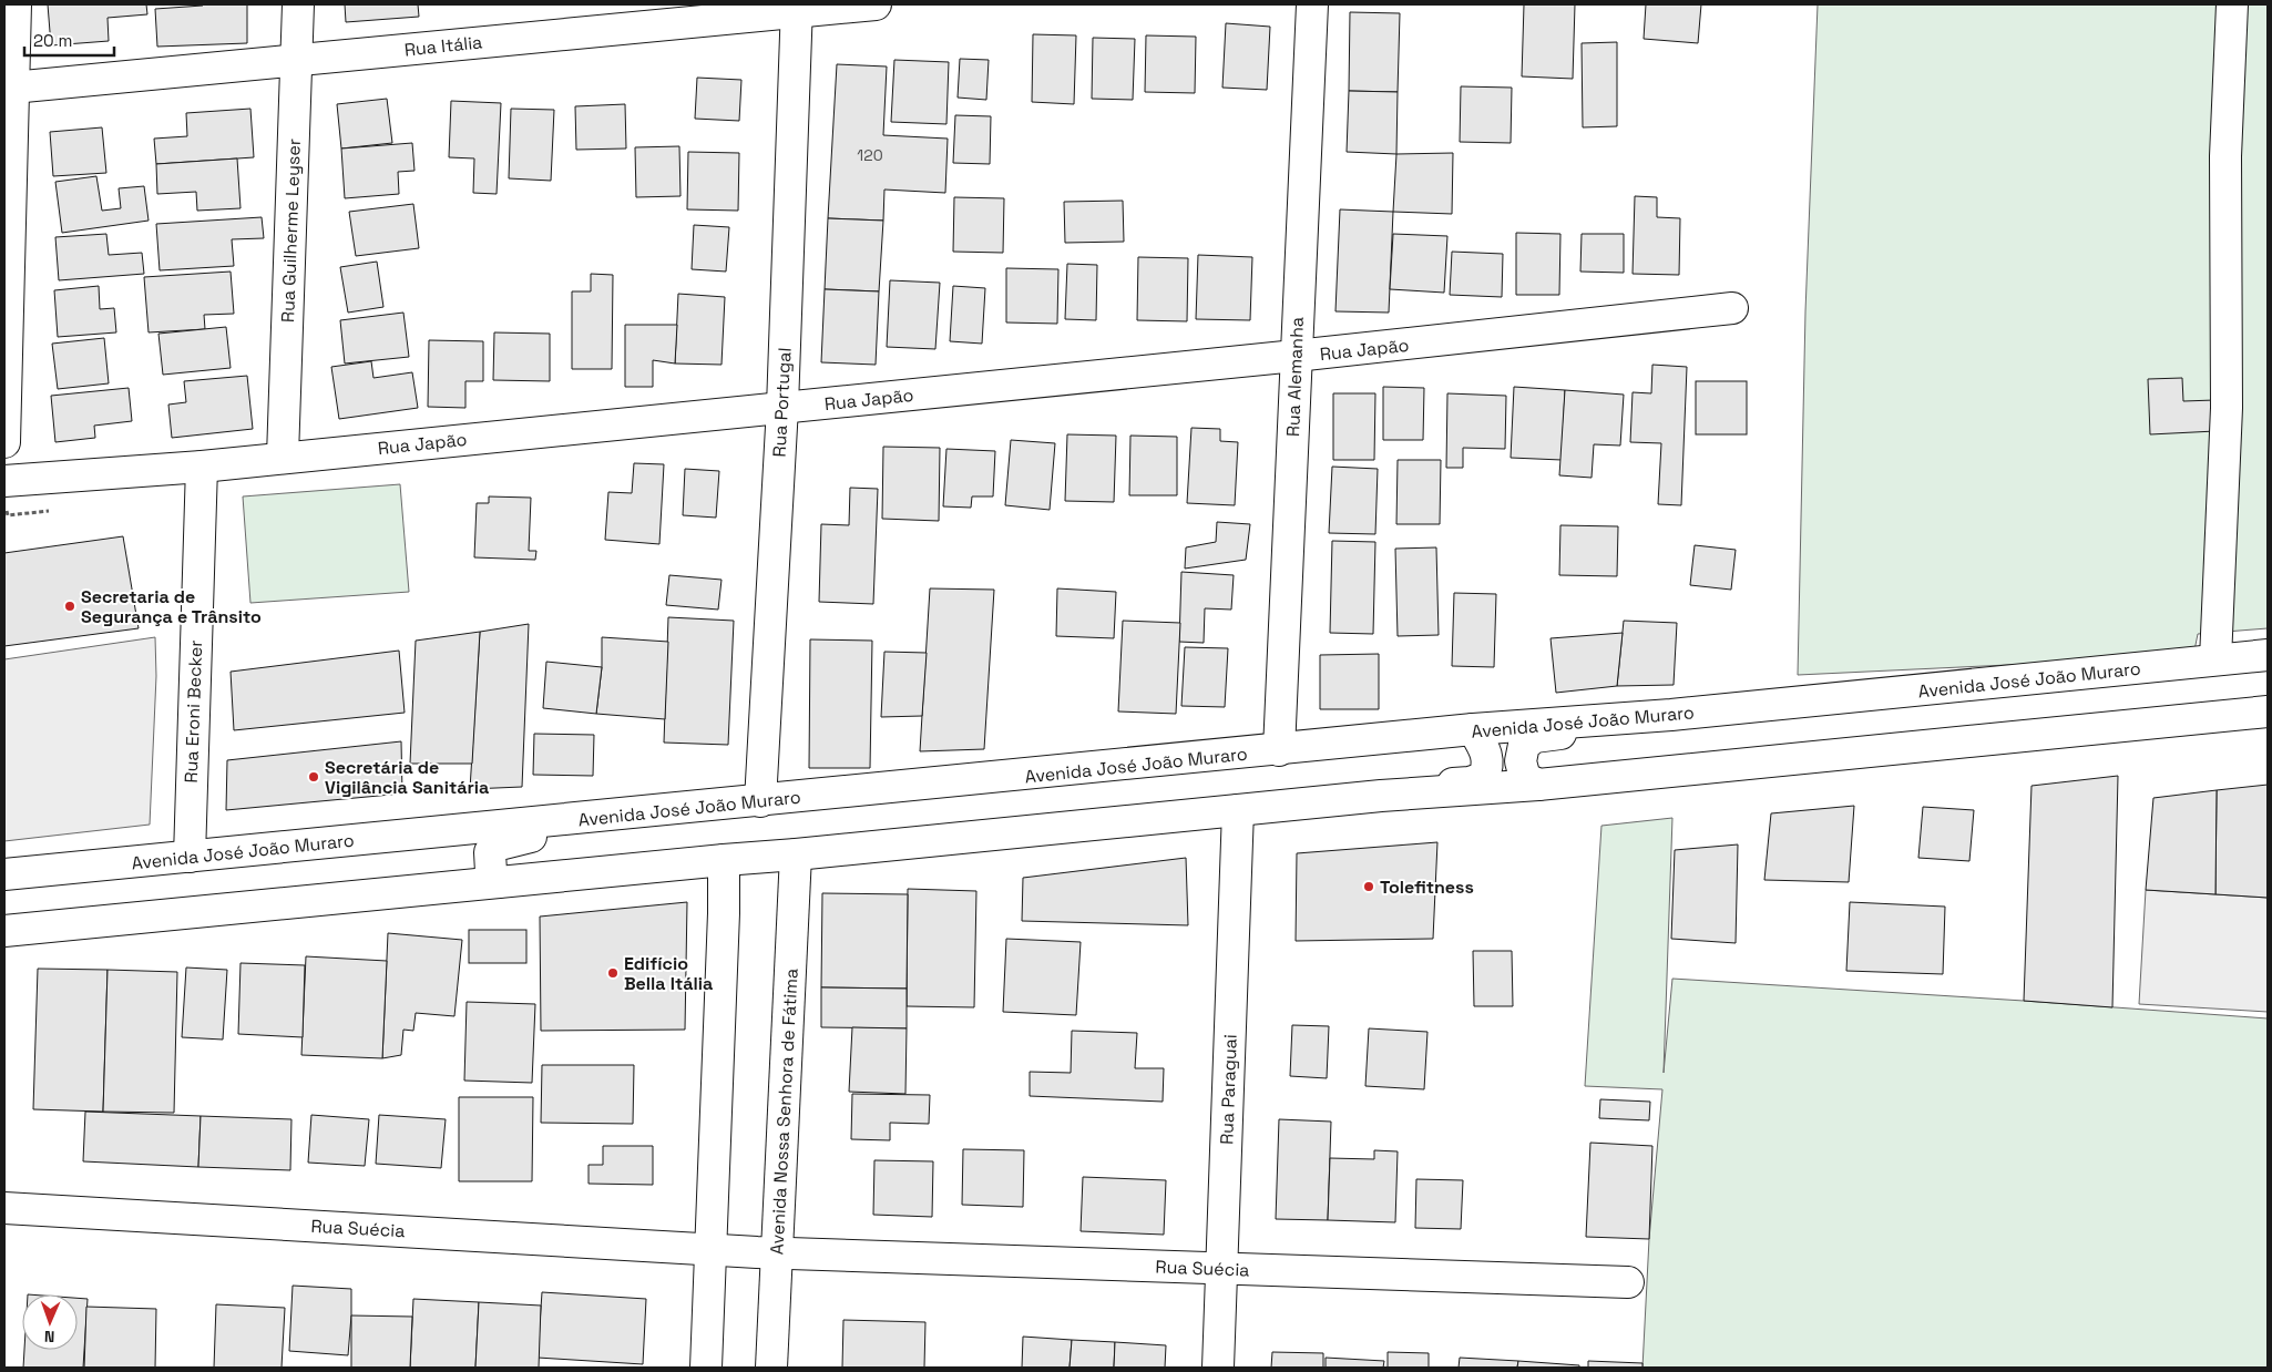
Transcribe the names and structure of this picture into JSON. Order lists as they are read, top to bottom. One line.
{"streets":{"street":["Rua Itália","Rua Guilherme Leyser","Rua Japão","Rua Alemanha","Rua Portugal","Avenida José João Muraro","Rua Eroni Becker","Rua Paraguai","Avenida Nossa Senhora de Fátima","Rua Suécia"]},"crossings":[["Rua Itália","Rua Guilherme Leyser"],["Rua Itália","Rua Portugal"],["Rua Guilherme Leyser","Rua Japão"],["Rua Japão","Rua Alemanha"],["Rua Japão","Rua Portugal"],["Rua Japão","Rua Eroni Becker"],["Rua Alemanha","Avenida José João Muraro"],["Rua Portugal","Avenida José João Muraro"],["Avenida José João Muraro","Rua Eroni Becker"],["Rua Paraguai","Rua Suécia"],["Avenida Nossa Senhora de Fátima","Rua Suécia"]],"places":["Secretaria de Segurança e Trânsito","Secretária de Vigilância Sanitária","Tolefitness","Edifício Bella Itália"],"house_numbers":["120"],"scale_bar":"20 m","north":"bottom"}
